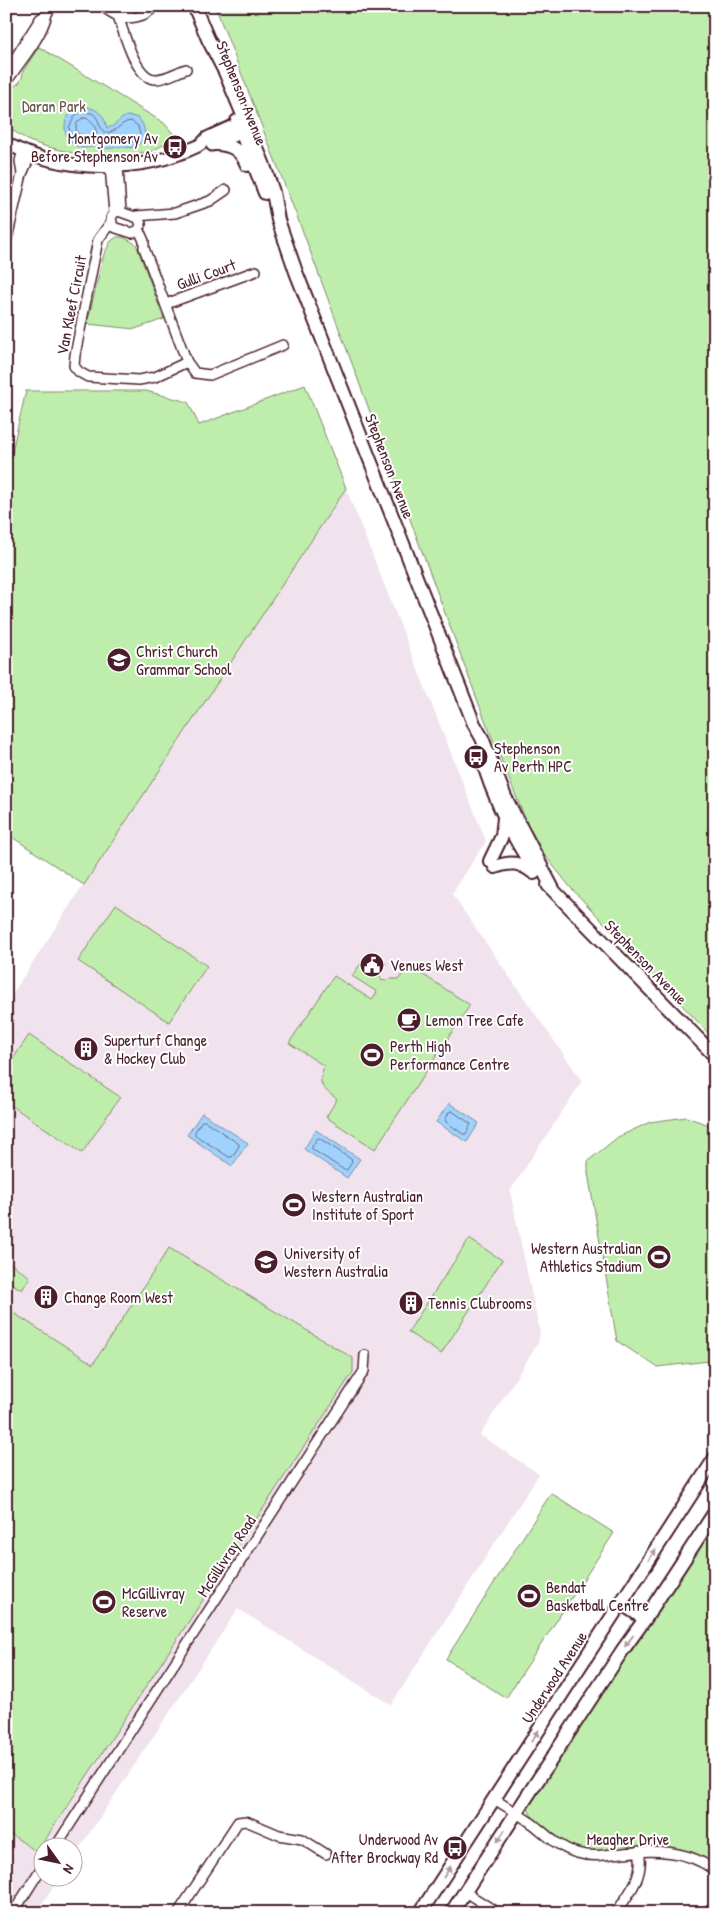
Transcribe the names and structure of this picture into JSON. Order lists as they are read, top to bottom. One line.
{"streets":{"main road":["Stephenson Avenue","Underwood Avenue"],"street":["Gulli Court","Van Kleef Circuit","McGillivray Road","Meagher Drive"]},"crossings":[["Underwood Avenue","Meagher Drive"]],"parks":["Daran Park"],"places":{"bus stop":["Montgomery Av Before Stephenson Av","Stephenson Av Perth HPC","Underwood Av After Brockway Rd"],"school or university":["Christ Church Grammar School","University of Western Australia"],"public building":["Venues West"],"cafe":["Lemon Tree Cafe"],"building":["Superturf Change & Hockey Club","Change Room West","Tennis Clubrooms"],"sports":["Perth High Performance Centre","Western Australian Institute of Sport","Western Australian Athletics Stadium","Bendat Basketball Centre","McGillivray Reserve"]},"north":"bottom right"}
